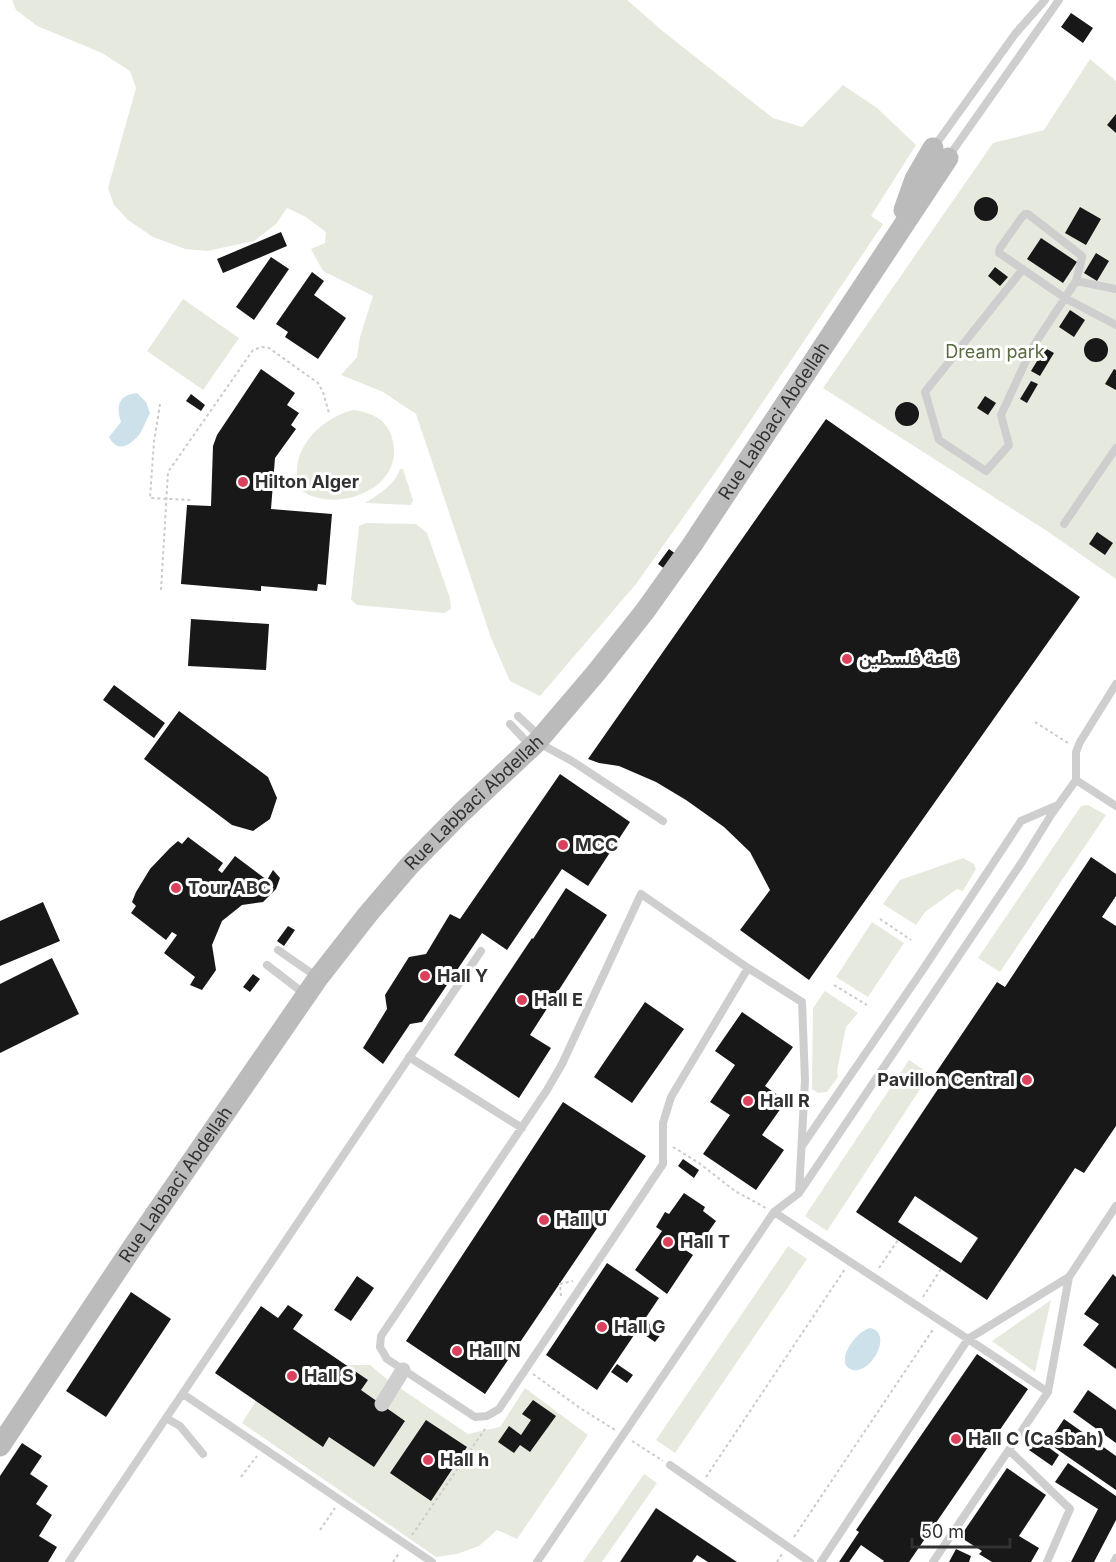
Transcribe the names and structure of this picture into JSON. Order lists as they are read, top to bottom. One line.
{"streets":{"street":["Rue Labbaci Abdellah"]},"parks":["Dream park"],"places":["Hilton Alger","قاعة فلسطين","MCC","Tour ABC","Hall Y","Hall E","Pavillon Central","Hall R","Hall U","Hall T","Hall G","Hall N","Hall S","Hall C (Casbah)","Hall h"],"scale_bar":"50 m"}
